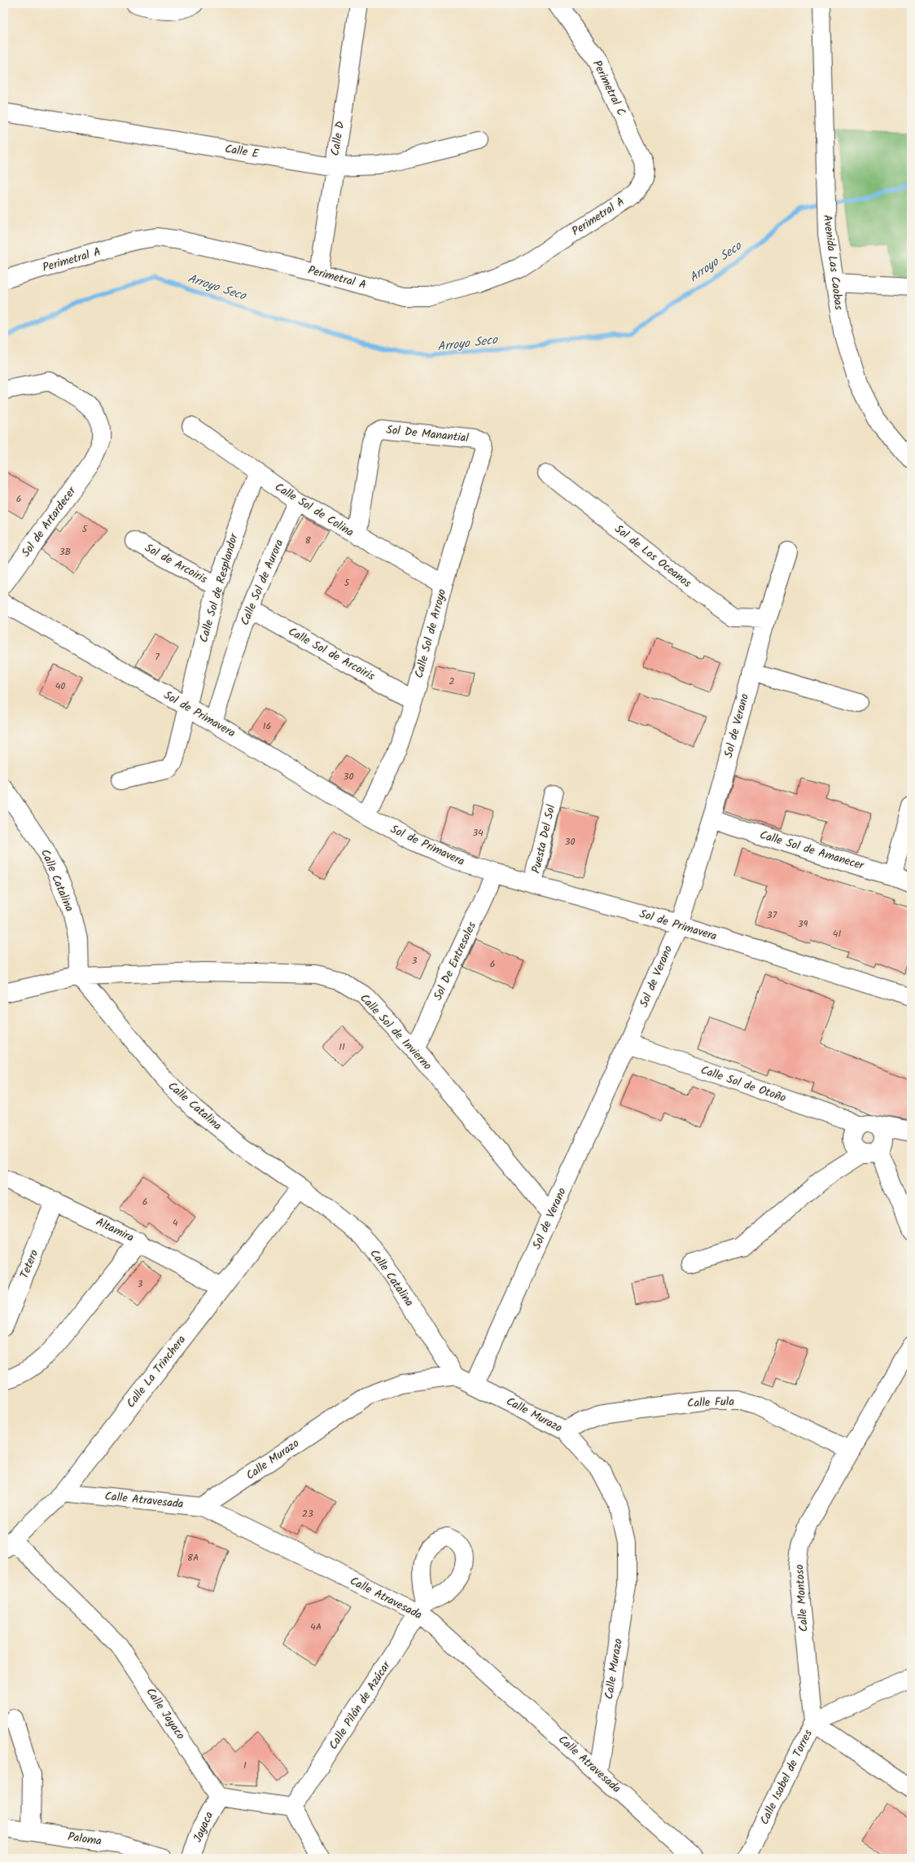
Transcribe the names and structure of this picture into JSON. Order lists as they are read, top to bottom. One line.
{"streets":{"street":["Perimetral C","Calle D","Calle E","Perimetral A","Avenida Las Caobas","Sol De Manantial","Calle Sol de Colina","Sol de Artardecer","Sol de Los Oceanos","Sol de Arcoiris","Calle Sol de Aurora","Calle Sol de Resplandor","Calle Sol de Arroyo","Calle Sol de Arcoiris","Sol de Primavera","Sol de Verano","Puesta Del Sol","Calle Sol de Amanecer","Calle Catalina","Sol De Entresoles","Calle Sol de Invierno","Calle Sol de Otoño","Altamira","Tetero","Calle La Trinchera","Calle Fula","Calle Murazo","Calle Atravesada","Calle Montoso","Calle Pilón de Azúcar","Calle Jayaco","Calle Isabel de Torres","Jayaca","Paloma"]},"crossings":[["Perimetral C","Perimetral A"],["Calle D","Calle E"],["Calle D","Perimetral A"],["Sol De Manantial","Calle Sol de Colina"],["Sol De Manantial","Calle Sol de Arroyo"],["Calle Sol de Colina","Calle Sol de Aurora"],["Calle Sol de Colina","Calle Sol de Resplandor"],["Calle Sol de Colina","Calle Sol de Arroyo"],["Sol de Los Oceanos","Sol de Verano"],["Sol de Arcoiris","Calle Sol de Resplandor"],["Calle Sol de Aurora","Calle Sol de Arcoiris"],["Calle Sol de Aurora","Sol de Primavera"],["Calle Sol de Resplandor","Sol de Primavera"],["Calle Sol de Arroyo","Calle Sol de Arcoiris"],["Calle Sol de Arroyo","Sol de Primavera"],["Sol de Primavera","Sol de Verano"],["Sol de Primavera","Puesta Del Sol"],["Sol de Primavera","Sol De Entresoles"],["Sol de Verano","Calle Sol de Amanecer"],["Sol de Verano","Calle Sol de Invierno"],["Sol de Verano","Calle Sol de Otoño"],["Sol de Verano","Calle Murazo"],["Calle Catalina","Calle Sol de Invierno"],["Calle Catalina","Calle La Trinchera"],["Calle Catalina","Calle Murazo"],["Sol De Entresoles","Calle Sol de Invierno"],["Altamira","Tetero"],["Altamira","Calle La Trinchera"],["Calle La Trinchera","Calle Atravesada"],["Calle La Trinchera","Calle Jayaco"],["Calle Fula","Calle Murazo"],["Calle Fula","Calle Montoso"],["Calle Murazo","Calle Atravesada"],["Calle Atravesada","Calle Pilón de Azúcar"],["Calle Montoso","Calle Isabel de Torres"],["Calle Jayaco","Jayaca"]],"water":["Arroyo Seco"],"house_numbers":["6","5","8","3B","5","7","2","40","16","30","34","30","37","39","41","3","6","11","6","4","3","23","8A","4A","1"]}
